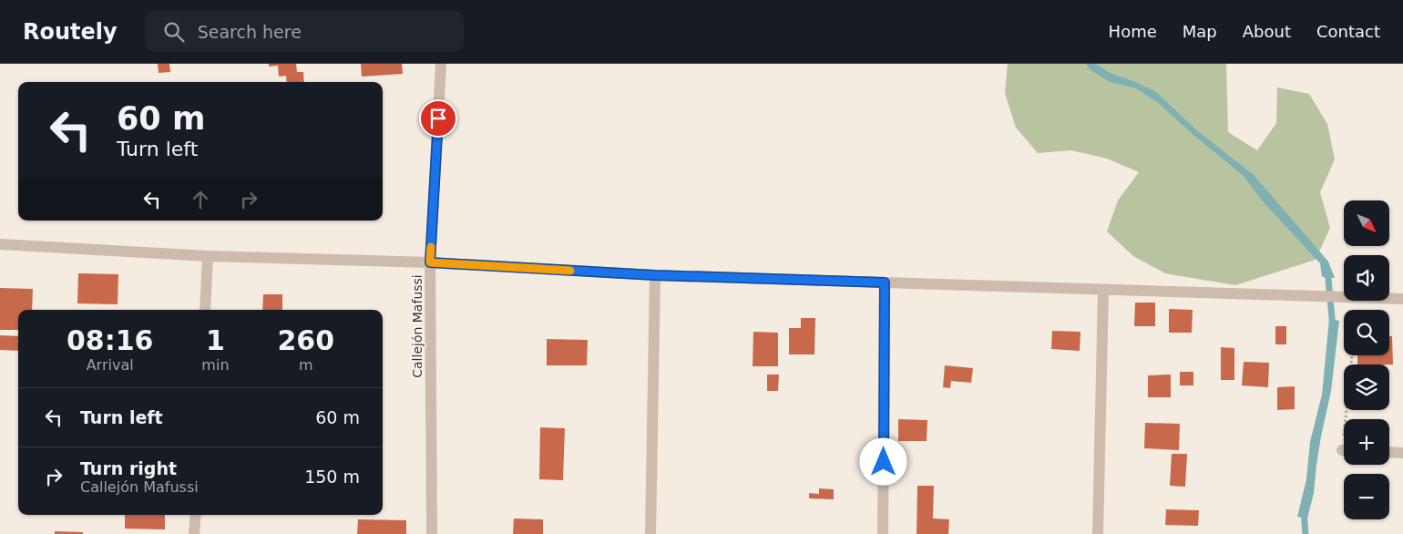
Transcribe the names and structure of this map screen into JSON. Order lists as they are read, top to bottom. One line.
{"streets":{"street":["Callejón Mafussi"]},"north":"bottom right","page":{"header":"Routely","search":"Search here","nav":["Home","Map","About","Contact"],"turn":["60 m","Turn left"],"map_buttons":["+","−"],"eta":["08:16","Arrival","1","min","260","m"],"list":[{"name":"Turn left","value":"60 m"},{"name":"Turn right","note":"Callejón Mafussi","value":"150 m"}]}}
